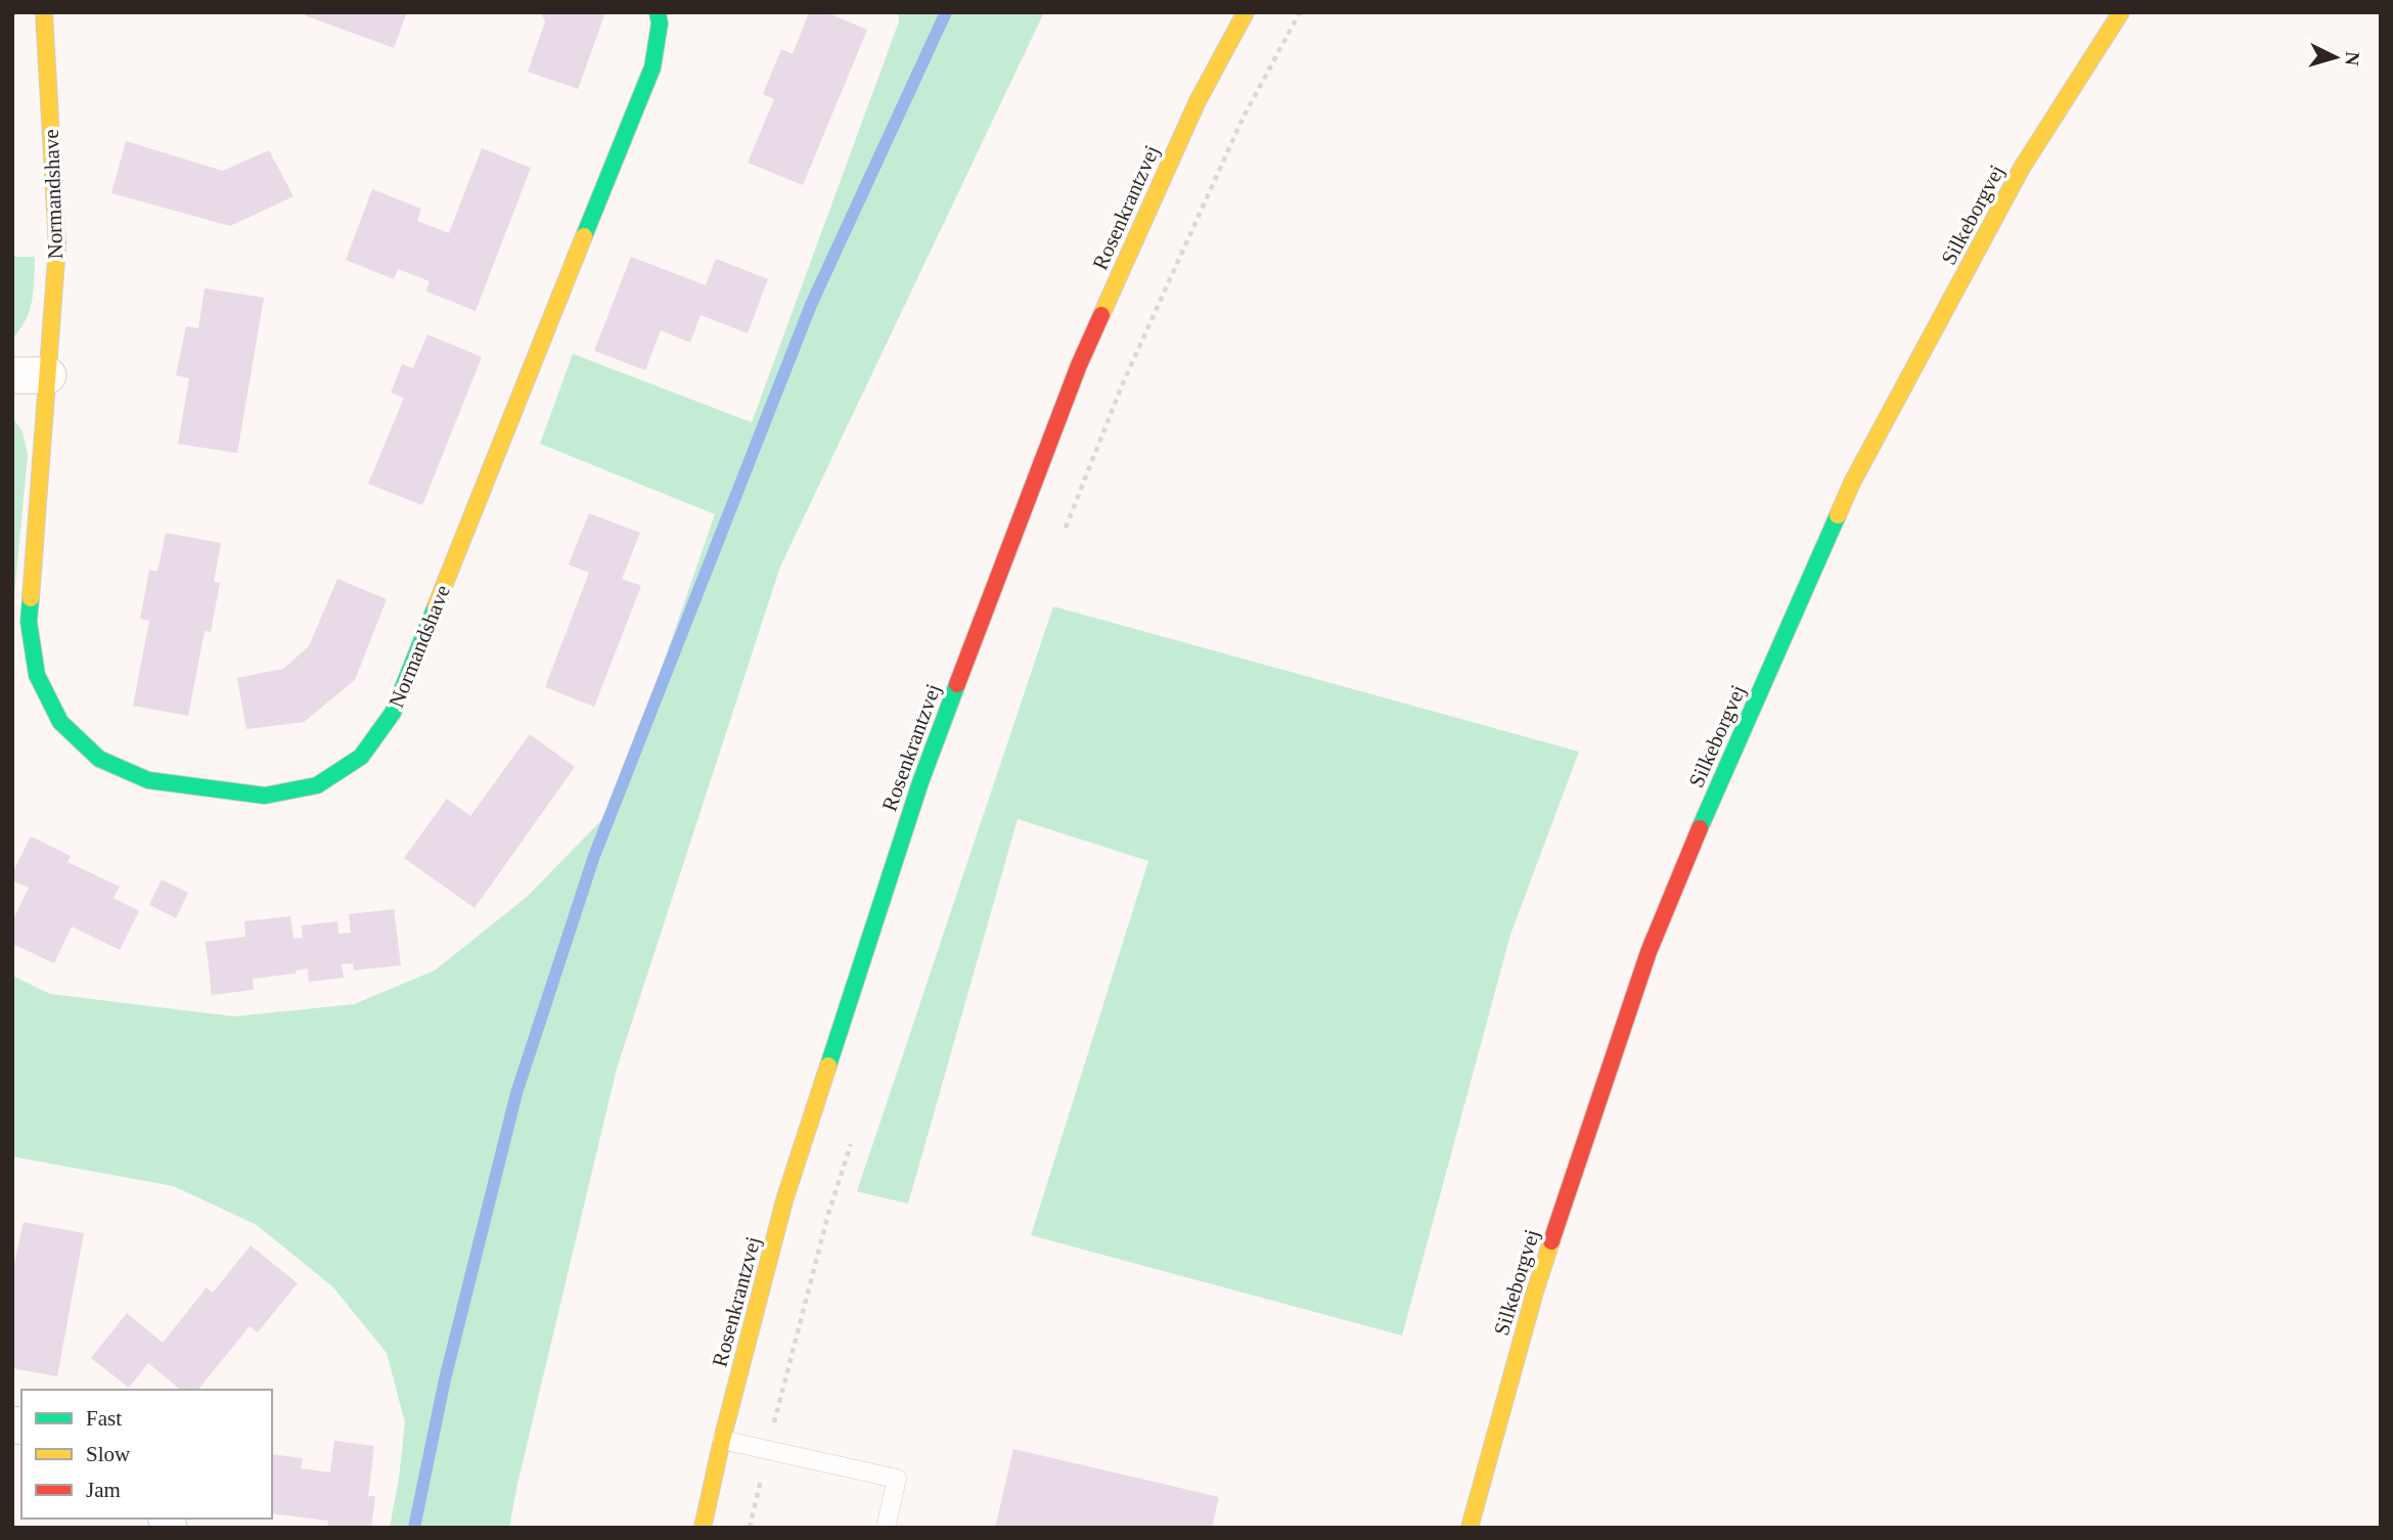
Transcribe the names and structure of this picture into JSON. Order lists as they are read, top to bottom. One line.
{"streets":{"street":["Normandshave","Rosenkrantzvej","Silkeborgvej"]},"legend":["Fast","Slow","Jam"],"north":"right"}
